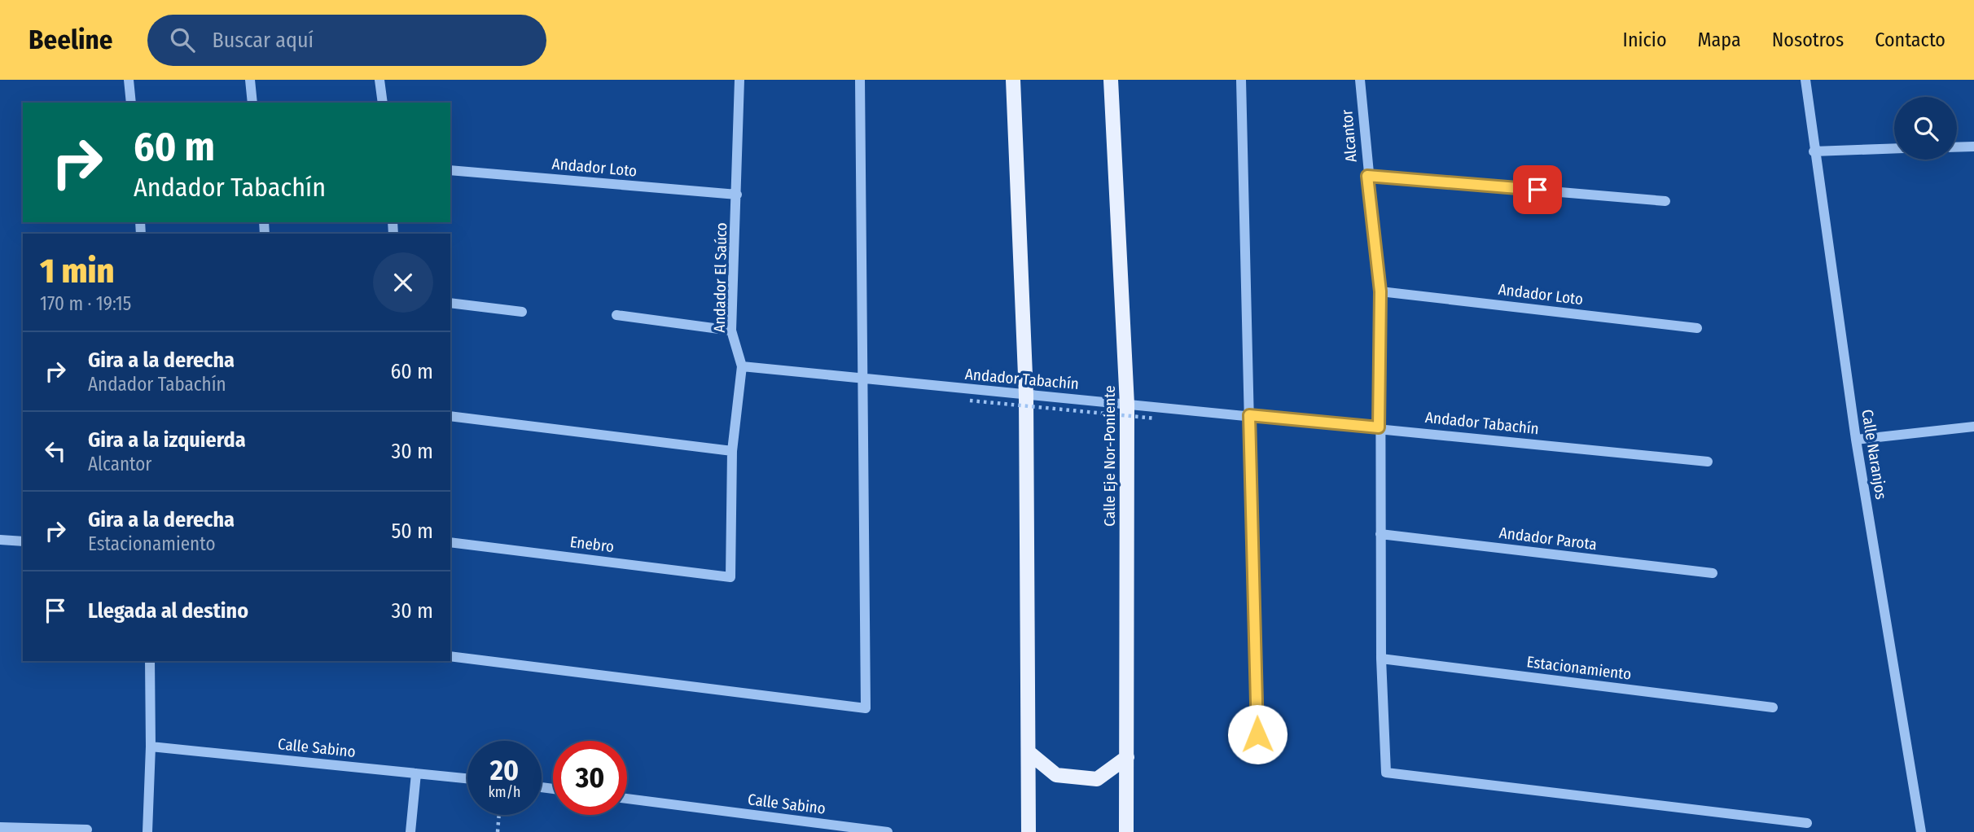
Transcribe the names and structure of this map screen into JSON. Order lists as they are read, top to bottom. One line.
{"streets":{"main road":["Calle Eje Nor-Poniente"],"street":["Alcantor","Andador Loto","Andador El Saúco","Andador Tabachín","Calle Naranjos","Andador Parota","Enebro","Estacionamiento","Calle Sabino"]},"crossings":[["Alcantor","Andador Loto"],["Alcantor","Andador Tabachín"],["Alcantor","Andador Parota"],["Alcantor","Estacionamiento"],["Andador Loto","Andador El Saúco"],["Andador El Saúco","Andador Tabachín"],["Andador El Saúco","Enebro"],["Andador Tabachín","Calle Eje Nor-Poniente"]],"page":{"header":"Beeline","search":"Buscar aquí","nav":["Inicio","Mapa","Nosotros","Contacto"],"turn":["60 m","Andador Tabachín"],"heading":["1 min","170 m · 19:15"],"list":[{"name":"Gira a la derecha","note":"Andador Tabachín","value":"60 m"},{"name":"Gira a la izquierda","note":"Alcantor","value":"30 m"},{"name":"Gira a la derecha","note":"Estacionamiento","value":"50 m"},{"name":"Llegada al destino","value":"30 m"}],"speed":"20 km/h","limit":"30"}}
